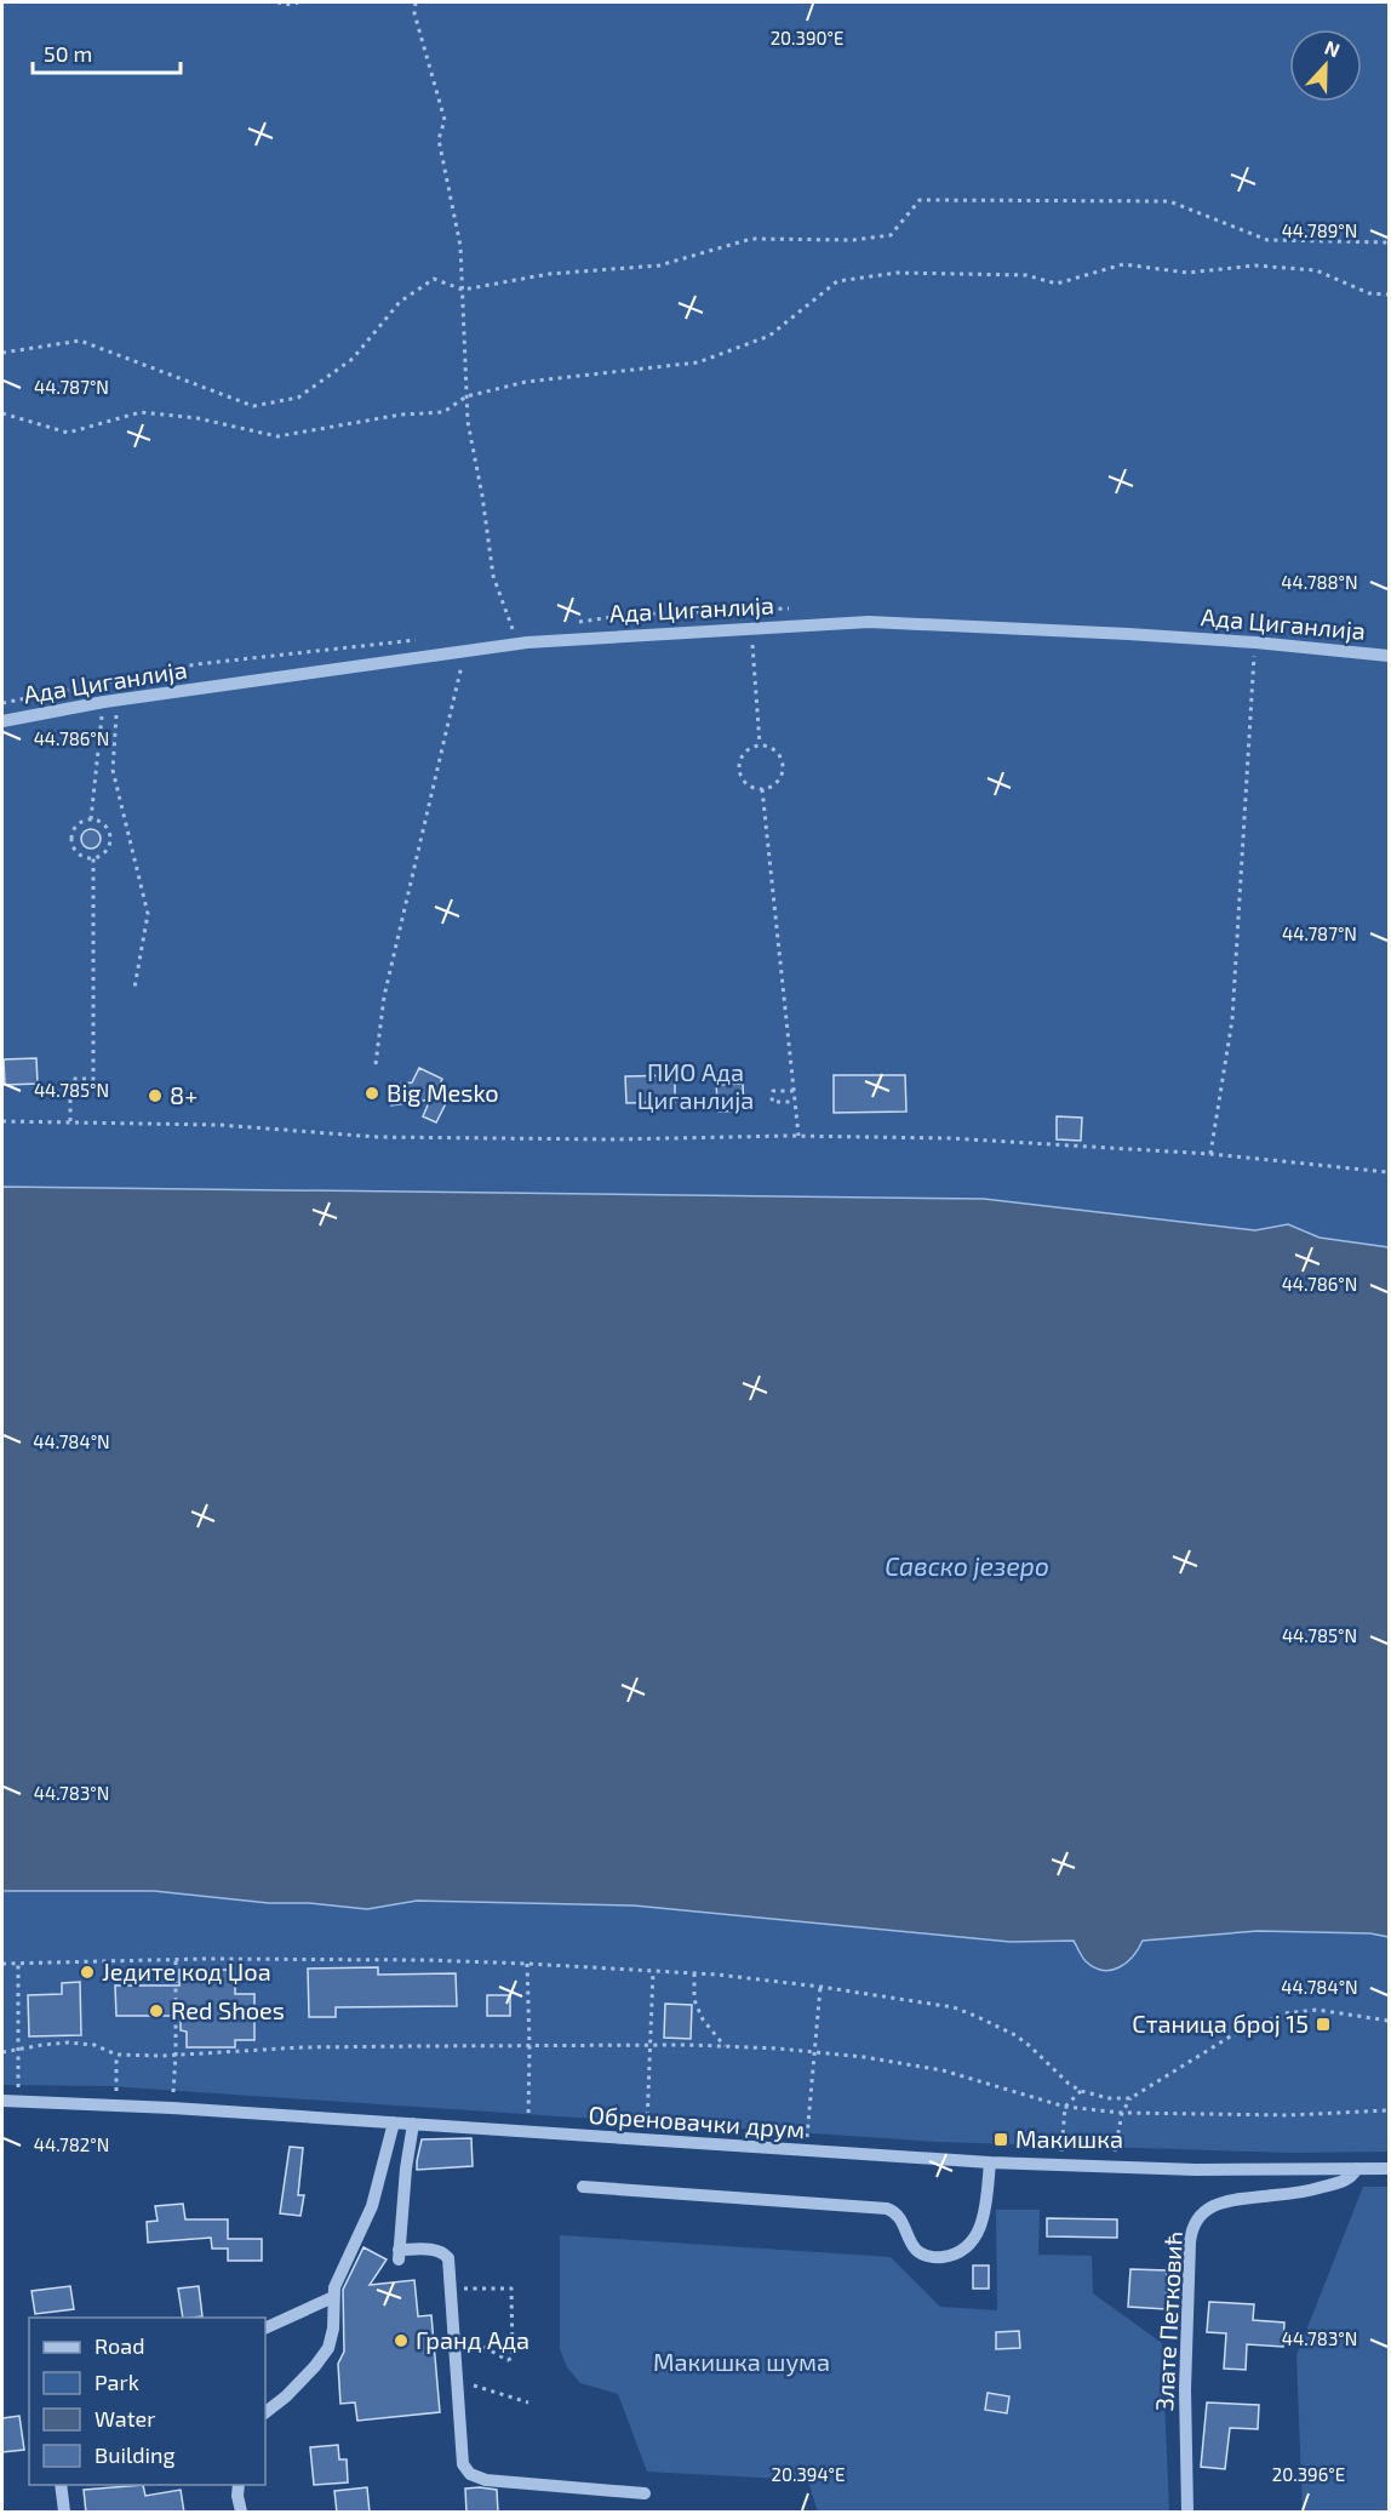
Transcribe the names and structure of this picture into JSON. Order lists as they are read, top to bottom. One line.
{"streets":{"street":["Ада Циганлија","Обреновачки друм","Злате Петковић"]},"crossings":[["Обреновачки друм","Злате Петковић"]],"water":["Савско језеро"],"parks":["ПИО Ада Циганлија","Макишка шума"],"places":{"other":["Big Mesko","8+","Једите код Џоа","Red Shoes","Гранд Ада"],"transit":["Станица број 15","Макишка"]},"legend":["Road","Park","Water","Building"],"scale_bar":"50 m","north":"top","coordinates":["20.390°E","44.789°N","44.787°N","44.788°N","44.786°N","44.785°N","44.784°N","44.783°N","44.782°N","20.394°E","20.396°E"]}
